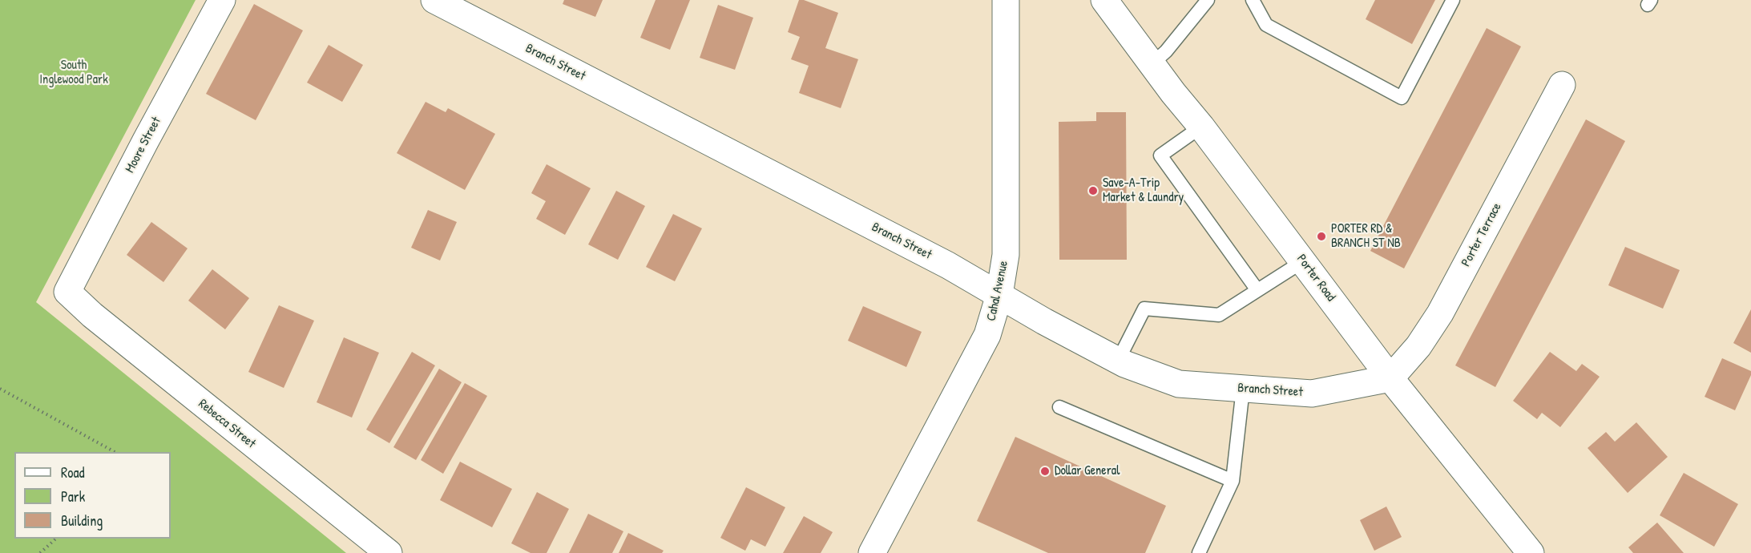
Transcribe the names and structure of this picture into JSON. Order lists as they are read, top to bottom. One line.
{"streets":{"street":["Branch Street","Moore Street","Porter Terrace","Porter Road","Cahal Avenue","Rebecca Street"]},"crossings":[["Branch Street","Porter Terrace"],["Branch Street","Porter Road"],["Branch Street","Cahal Avenue"],["Moore Street","Rebecca Street"],["Porter Terrace","Porter Road"]],"parks":["South Inglewood Park"],"places":["Save-A-Trip Market & Laundry","PORTER RD & BRANCH ST NB","Dollar General"],"legend":["Road","Park","Building"]}
